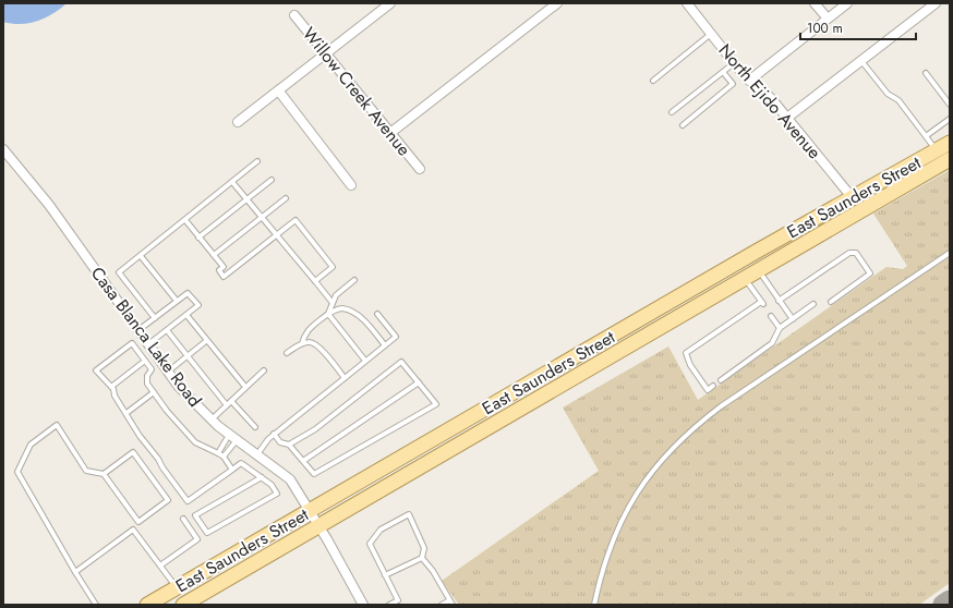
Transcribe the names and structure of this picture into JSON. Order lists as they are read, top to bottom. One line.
{"streets":{"main road":["East Saunders Street"],"street":["Willow Creek Avenue","North Ejido Avenue","Casa Blanca Lake Road"]},"crossings":[["North Ejido Avenue","East Saunders Street"],["East Saunders Street","Casa Blanca Lake Road"]],"scale_bar":"100 m"}
